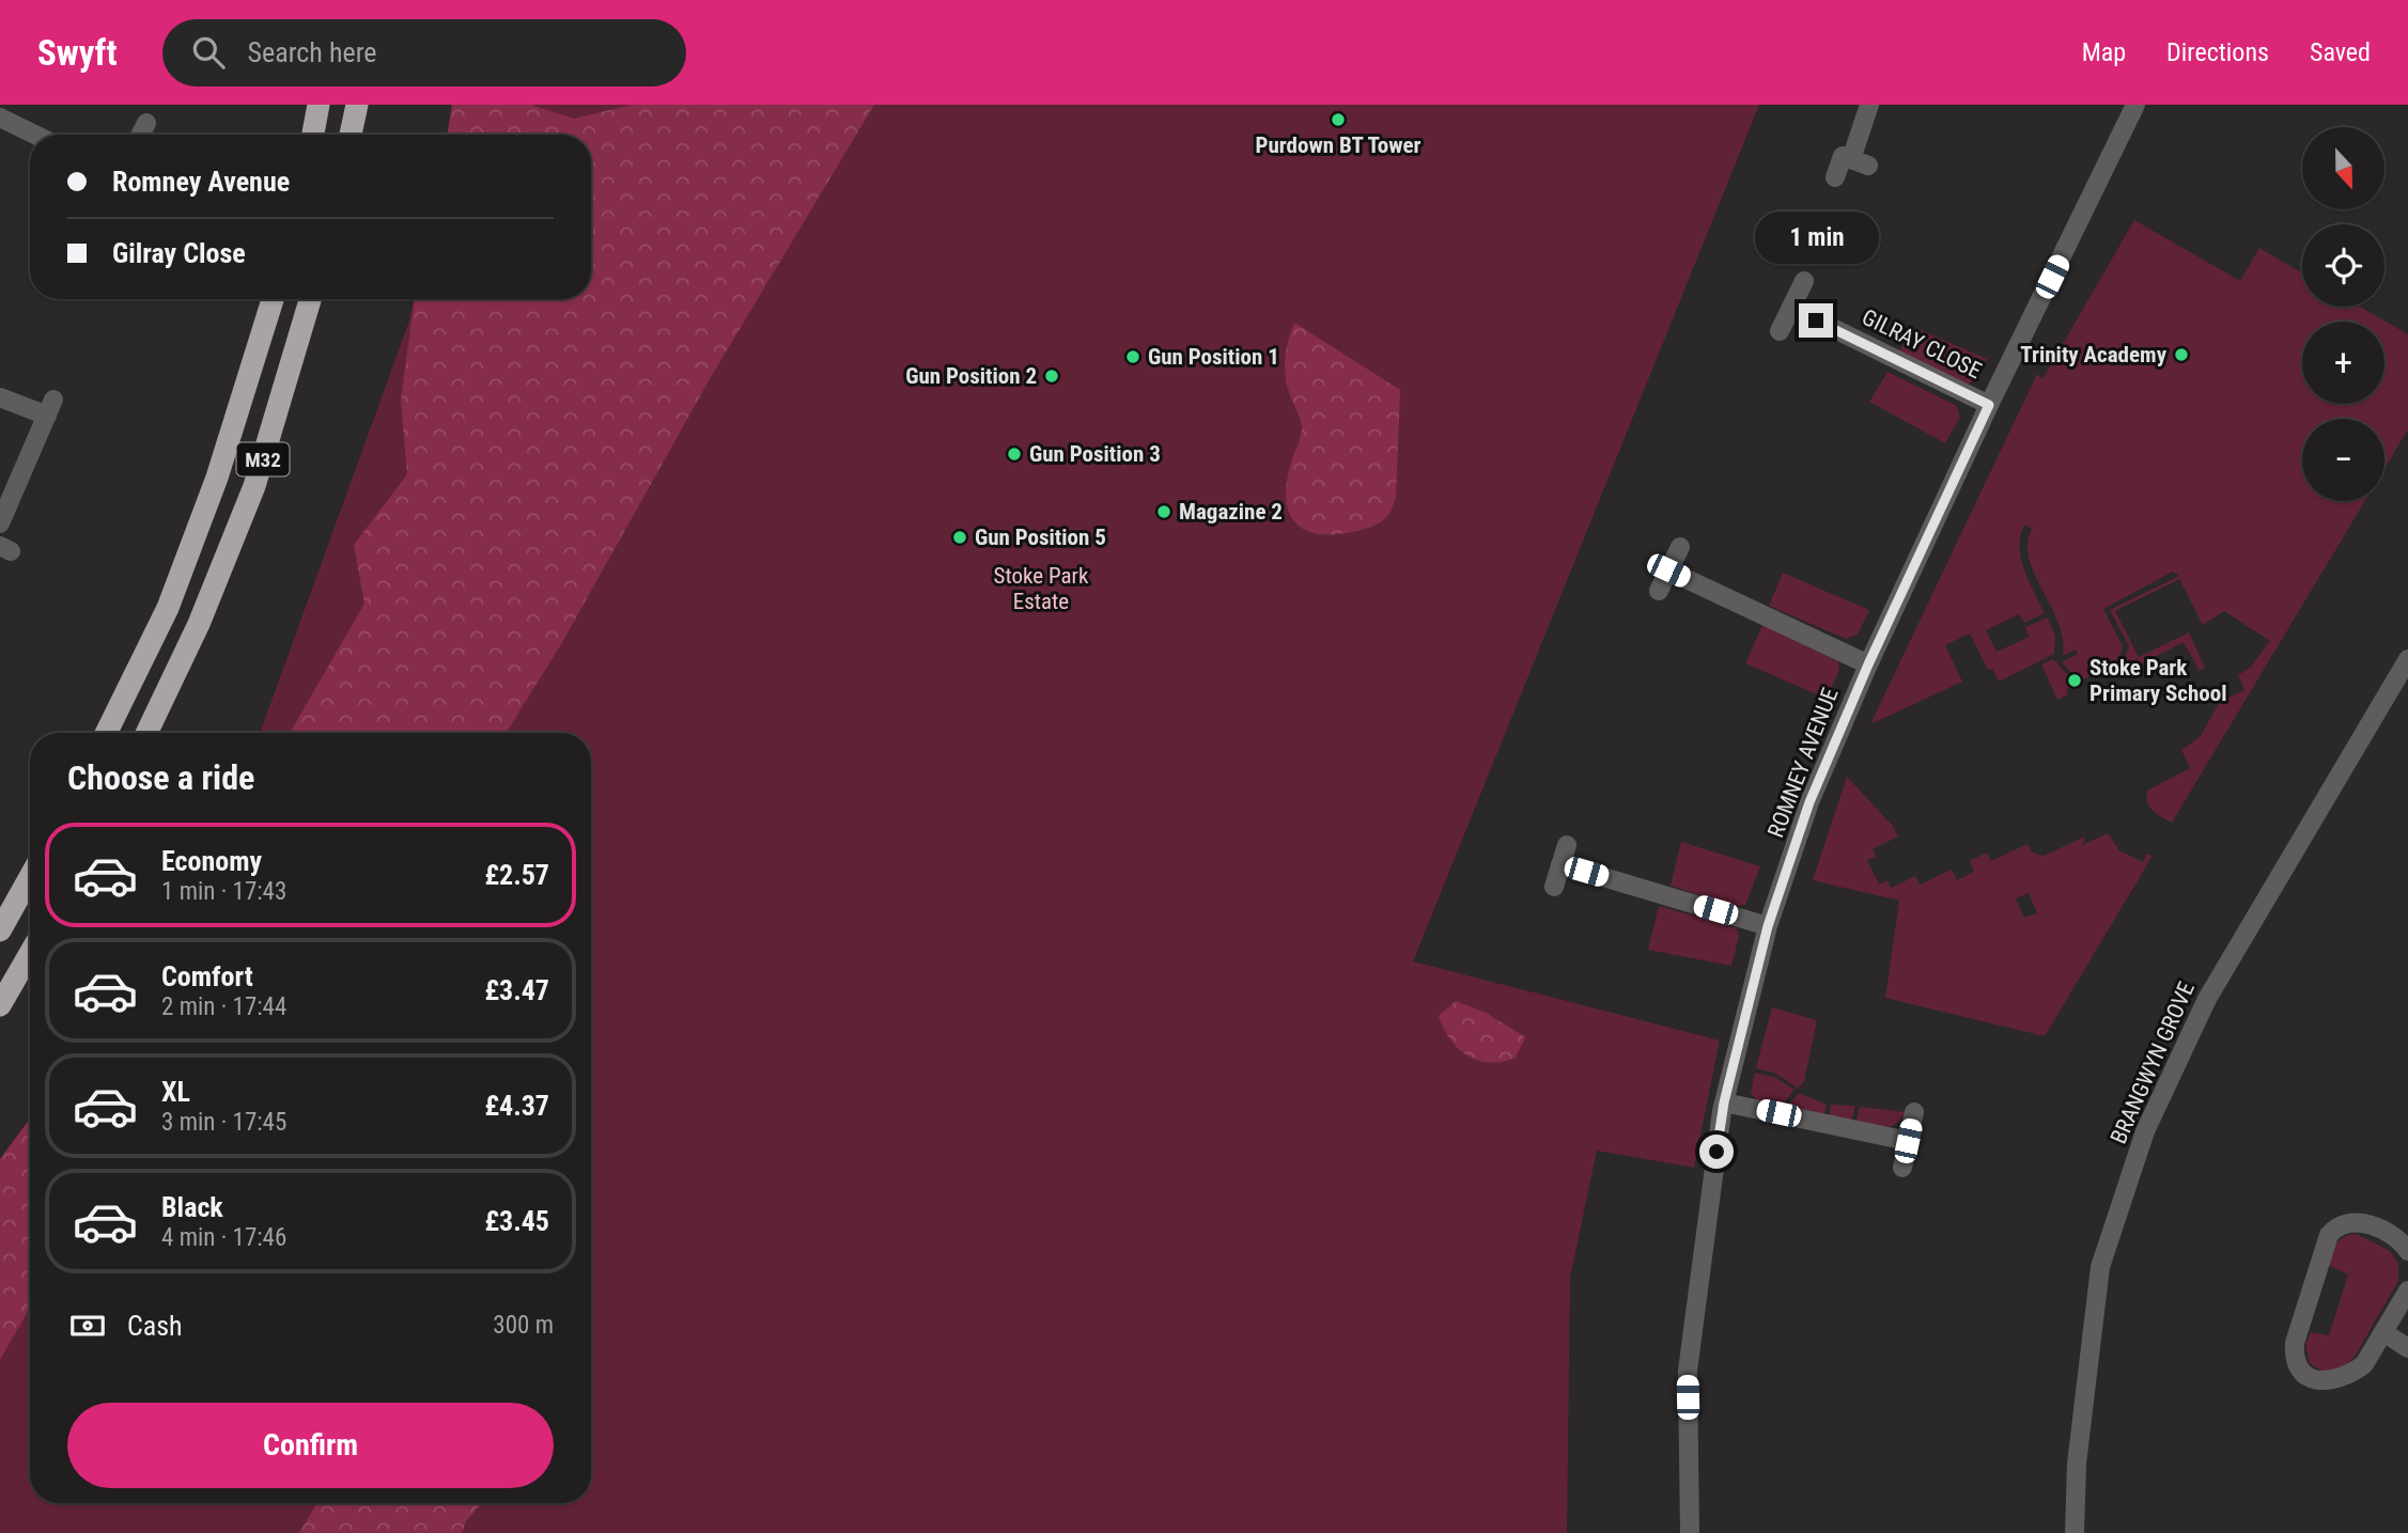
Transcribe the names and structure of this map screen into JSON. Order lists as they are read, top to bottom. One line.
{"streets":{"highway":["M32"],"street":["GILRAY CLOSE","ROMNEY AVENUE","BRANGWYN GROVE"]},"crossings":[["GILRAY CLOSE","ROMNEY AVENUE"]],"parks":["Stoke Park Estate"],"places":["Purdown BT Tower","Trinity Academy","Gun Position 1","Gun Position 2","Gun Position 3","Magazine 2","Gun Position 5","Stoke Park Primary School"],"north":"bottom","page":{"header":"Swyft","search":"Search here","nav":["Map","Directions","Saved"],"map_buttons":["+","−"],"banner":["Romney Avenue","Gilray Close"],"bubble":"1 min","heading":"Choose a ride","list":[{"name":"Economy","note":"1 min · 17:43","value":"£2.57"},{"name":"Comfort","note":"2 min · 17:44","value":"£3.47"},{"name":"XL","note":"3 min · 17:45","value":"£4.37"},{"name":"Black","note":"4 min · 17:46","value":"£3.45"}],"pay":["Cash","300 m"],"buttons":"Confirm"}}
